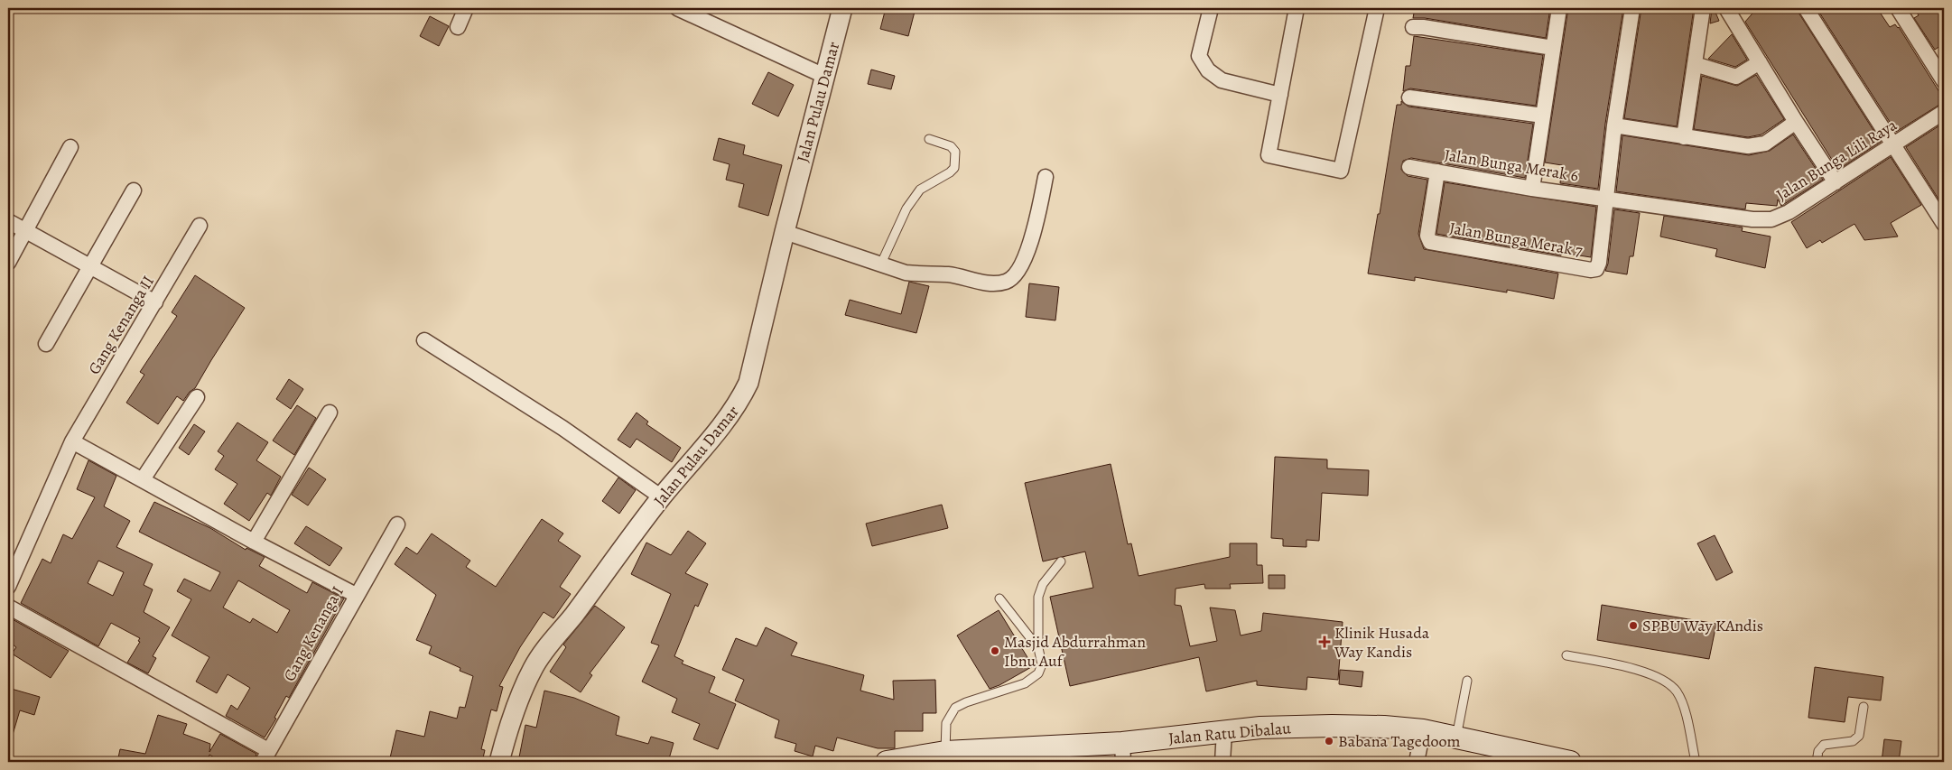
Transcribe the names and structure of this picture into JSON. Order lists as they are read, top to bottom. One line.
{"streets":{"main road":["Jalan Ratu Dibalau"],"street":["Jalan Pulau Damar","Jalan Bunga Lili Raya","Jalan Bunga Merak 6","Jalan Bunga Merak 7","Gang Kenanga II","Gang Kenanga I"]},"crossings":[["Jalan Bunga Lili Raya","Jalan Bunga Merak 6"],["Jalan Bunga Lili Raya","Jalan Bunga Merak 7"],["Jalan Bunga Merak 6","Jalan Bunga Merak 7"]],"places":{"other":["SPBU Way KAndis","Masjid Abdurrahman Ibnu Auf","Babana Tagedoom"],"health":["Klinik Husada Way Kandis"]}}
